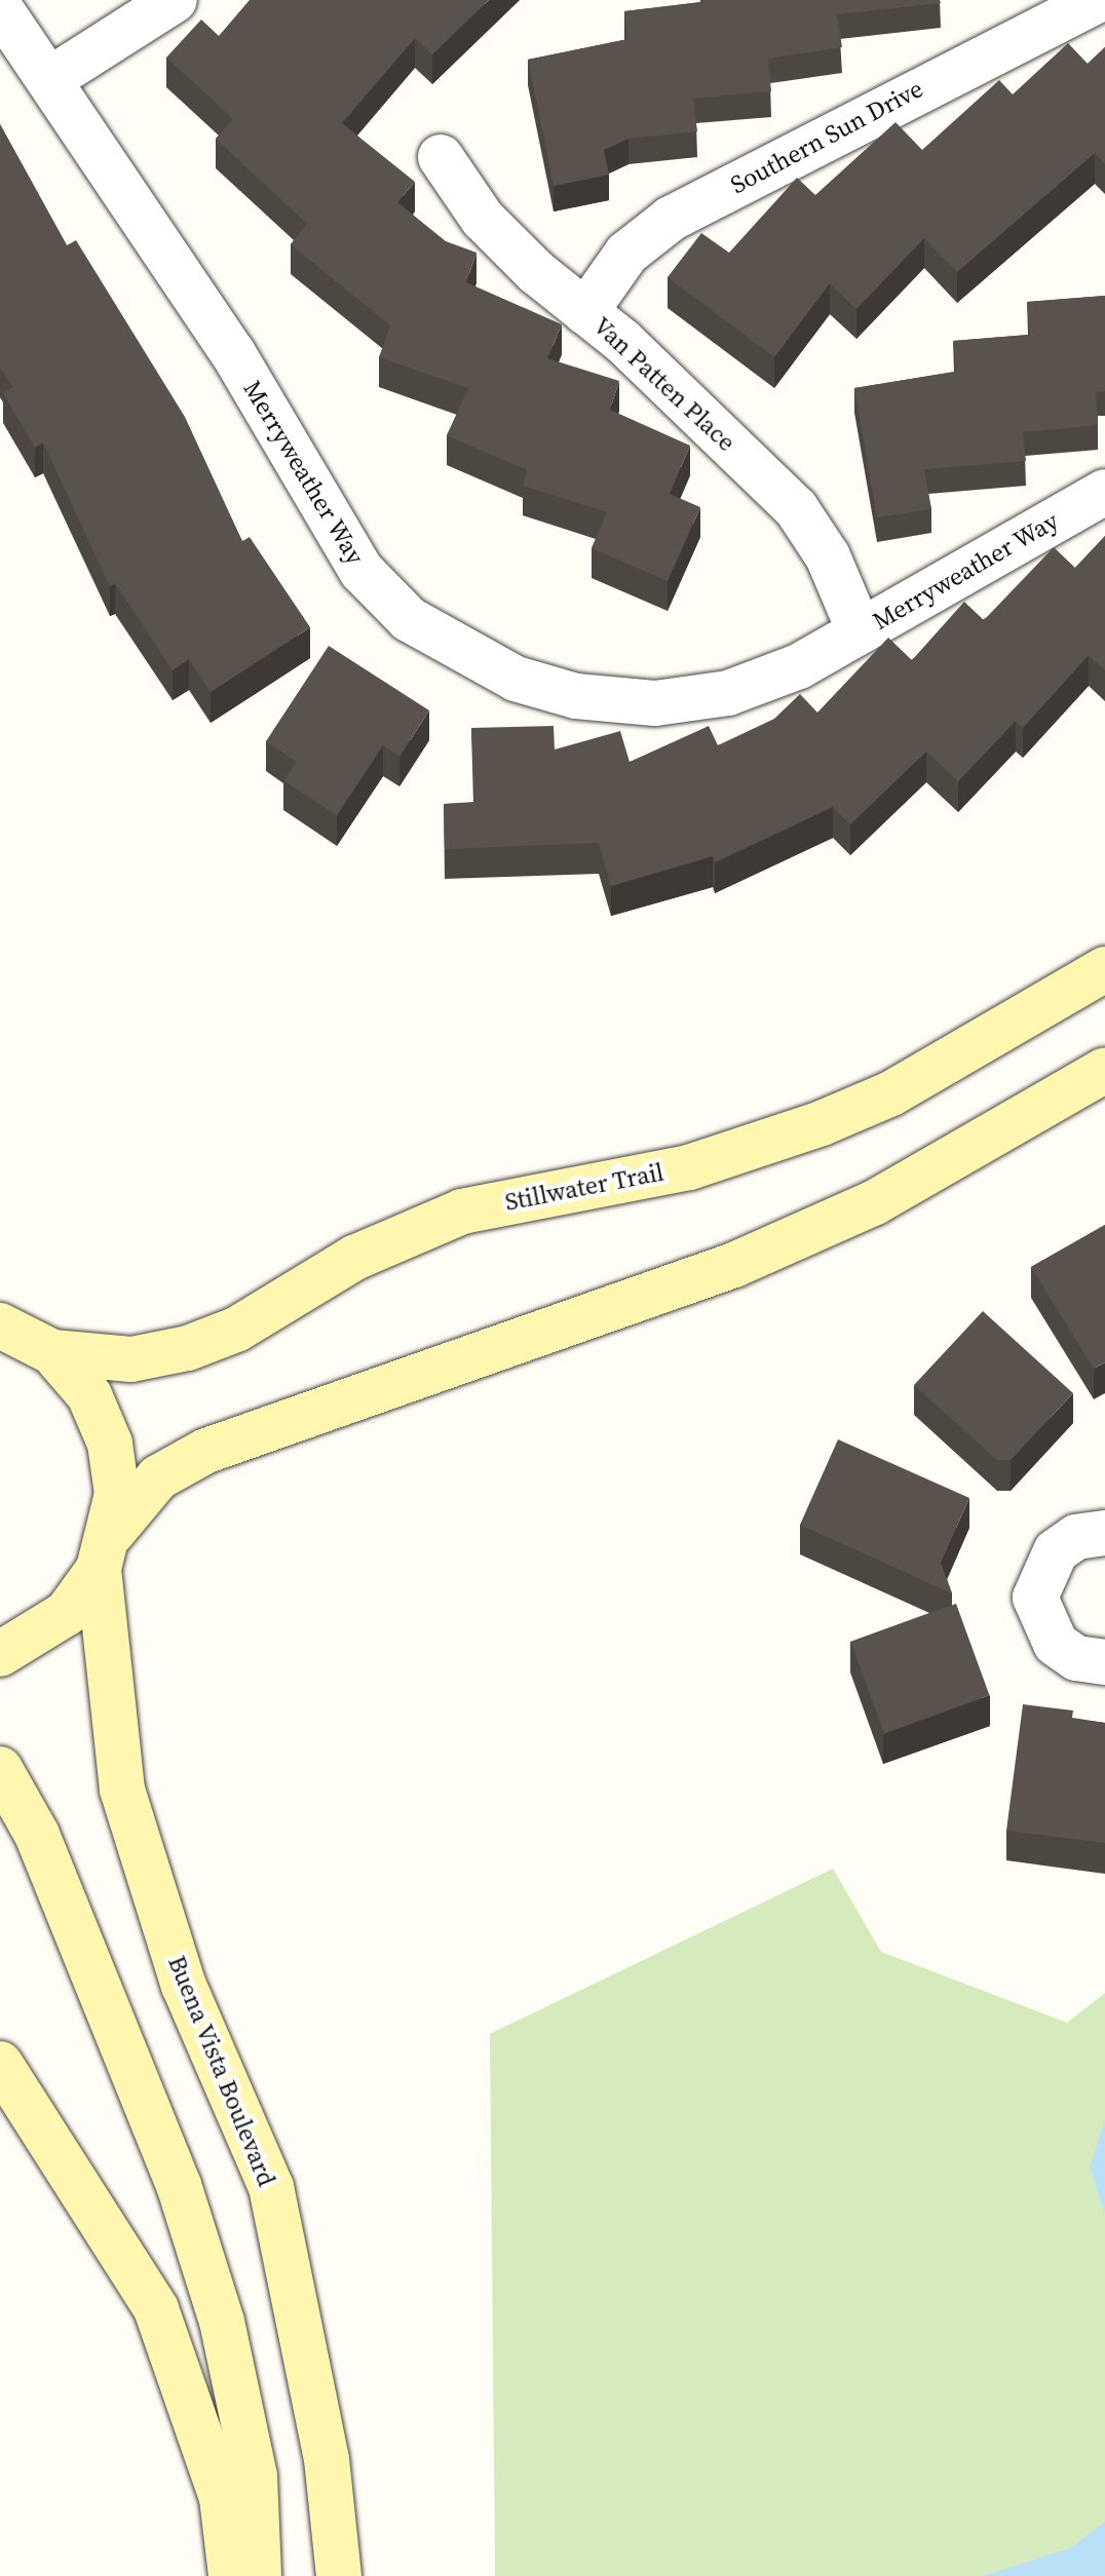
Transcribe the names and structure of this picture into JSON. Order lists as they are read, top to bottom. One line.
{"streets":{"main road":["Stillwater Trail","Buena Vista Boulevard"],"street":["Southern Sun Drive","Van Patten Place","Merryweather Way"]},"crossings":[["Southern Sun Drive","Van Patten Place"],["Van Patten Place","Merryweather Way"],["Stillwater Trail","Buena Vista Boulevard"]]}
